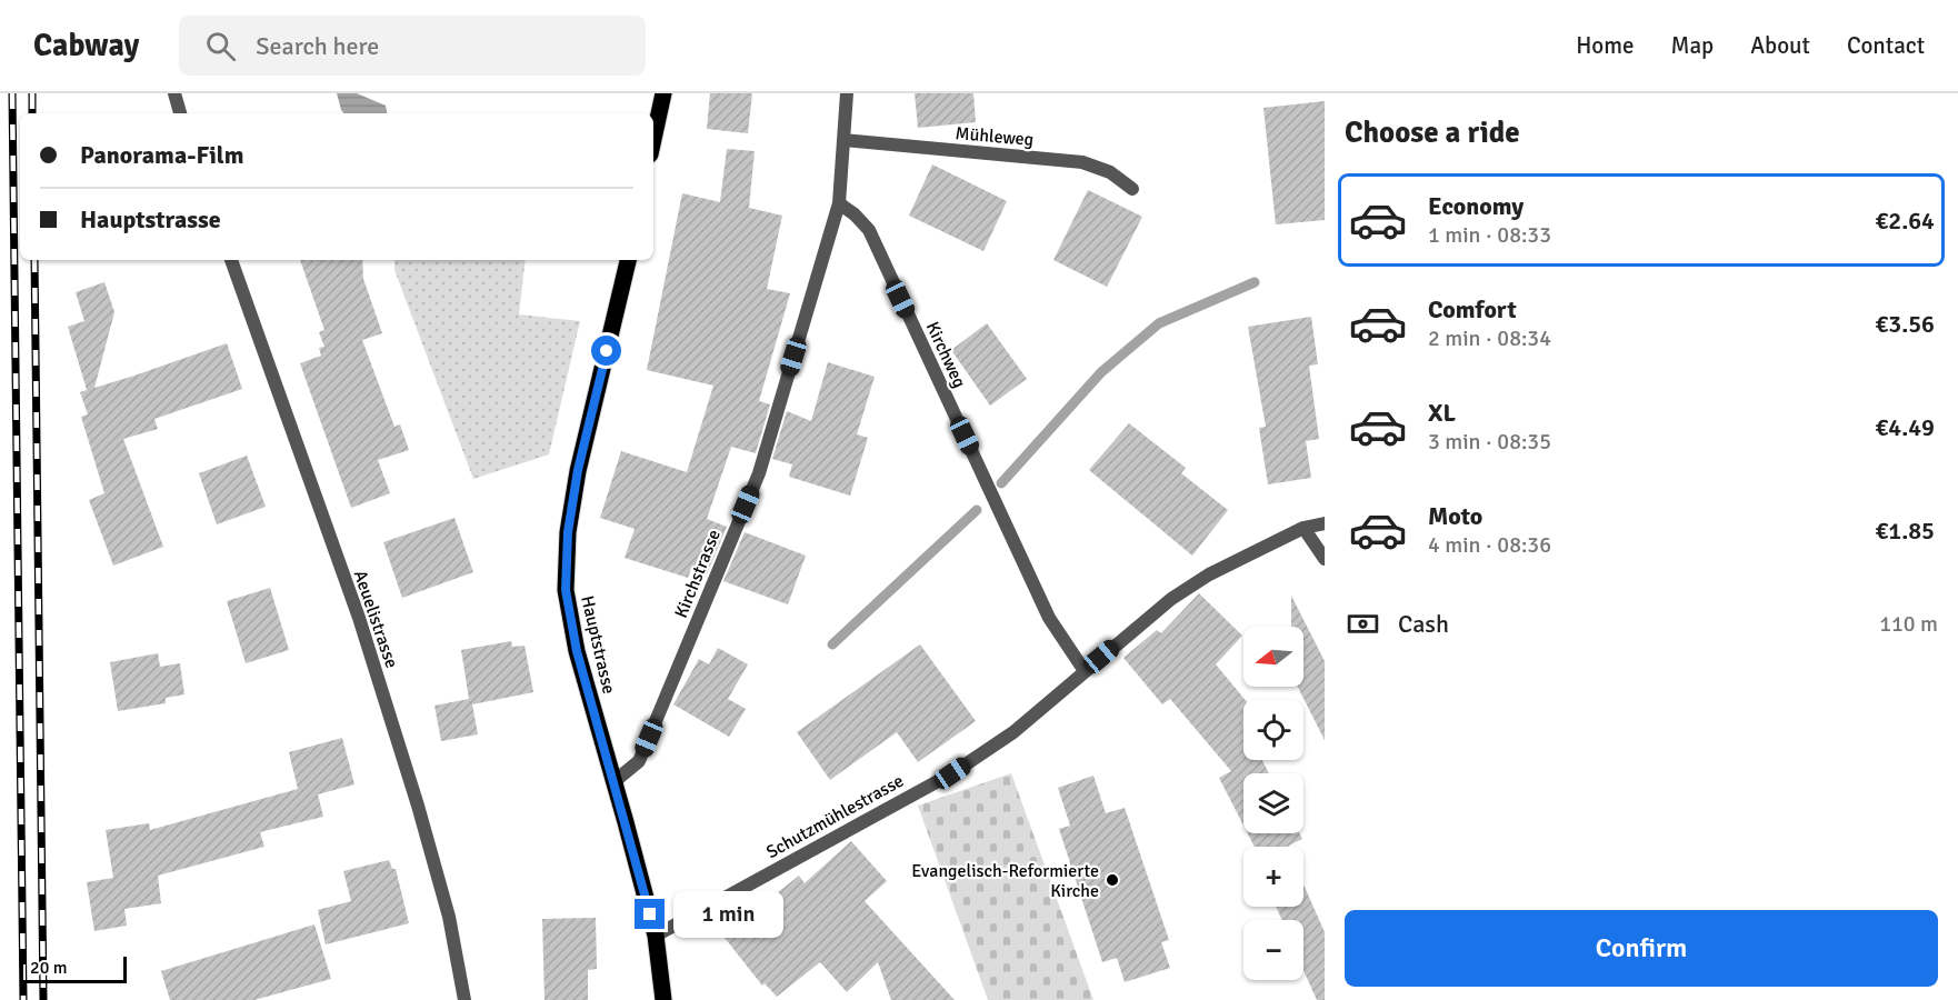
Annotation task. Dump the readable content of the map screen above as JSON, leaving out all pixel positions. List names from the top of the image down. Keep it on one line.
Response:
{"streets":{"main road":["Hauptstrasse"],"street":["Mühleweg","Kirchweg","Kirchstrasse","Aeuelistrasse","Schutzmühlestrasse"]},"crossings":[["Mühleweg","Kirchstrasse"],["Kirchweg","Kirchstrasse"],["Kirchweg","Schutzmühlestrasse"],["Kirchstrasse","Hauptstrasse"],["Hauptstrasse","Schutzmühlestrasse"]],"places":["Evangelisch-Reformierte Kirche"],"scale_bar":"20 m","north":"left","page":{"header":"Cabway","search":"Search here","nav":["Home","Map","About","Contact"],"heading":"Choose a ride","banner":["Panorama-Film","Hauptstrasse"],"list":[{"name":"Economy","note":"1 min · 08:33","value":"€2.64"},{"name":"Comfort","note":"2 min · 08:34","value":"€3.56"},{"name":"XL","note":"3 min · 08:35","value":"€4.49"},{"name":"Moto","note":"4 min · 08:36","value":"€1.85"}],"pay":["Cash","110 m"],"map_buttons":["+","−"],"bubble":"1 min","buttons":"Confirm","scale":"20 m"}}
